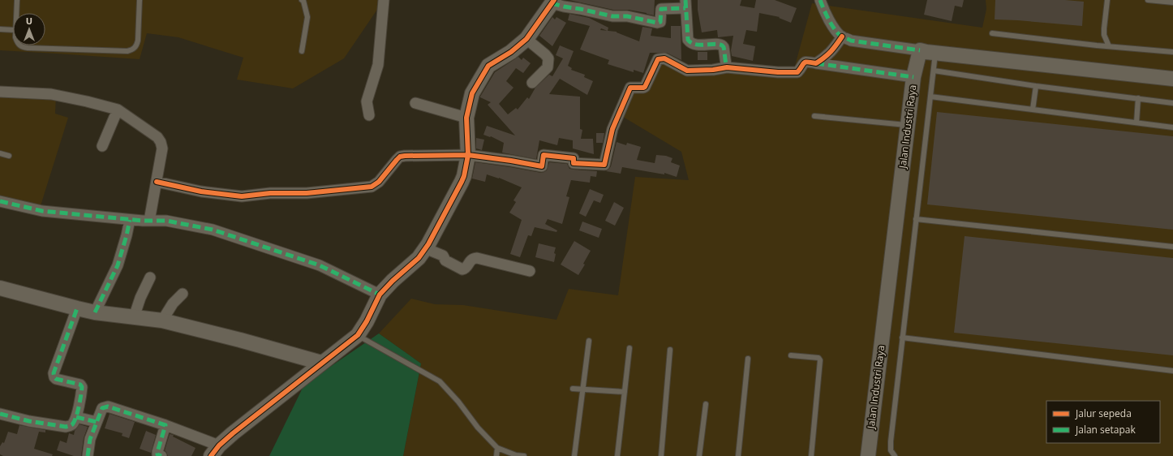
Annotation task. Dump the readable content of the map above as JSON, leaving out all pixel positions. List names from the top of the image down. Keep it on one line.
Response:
{"streets":{"street":["Jalan Industri Raya"]},"legend":["Jalur sepeda","Jalan setapak"],"north":"top"}
